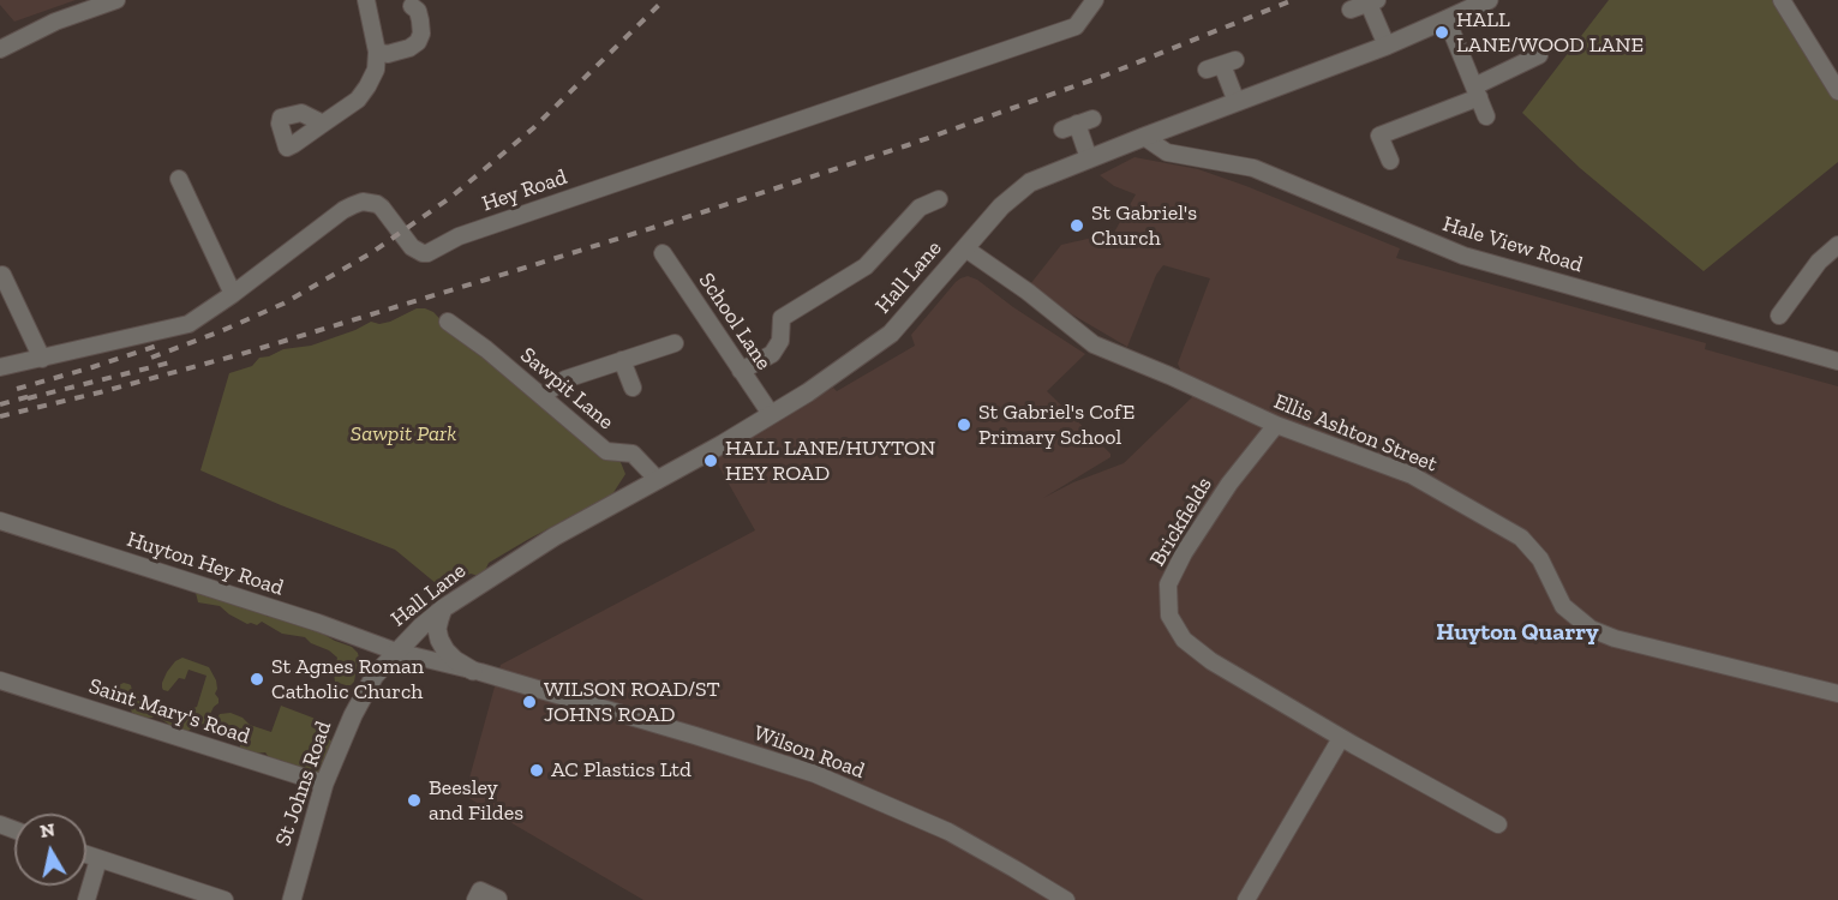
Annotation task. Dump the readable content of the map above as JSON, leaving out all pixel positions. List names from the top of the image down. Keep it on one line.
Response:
{"streets":{"street":["Hey Road","Hale View Road","Hall Lane","School Lane","Sawpit Lane","Ellis Ashton Street","Brickfields","Huyton Hey Road","Saint Mary's Road","Wilson Road","St Johns Road"]},"crossings":[["Hale View Road","Hall Lane"],["Hall Lane","School Lane"],["Hall Lane","Sawpit Lane"],["Hall Lane","Ellis Ashton Street"],["Hall Lane","Huyton Hey Road"],["Hall Lane","Wilson Road"],["Hall Lane","St Johns Road"],["Ellis Ashton Street","Brickfields"],["Huyton Hey Road","Wilson Road"],["Huyton Hey Road","St Johns Road"],["Saint Mary's Road","St Johns Road"],["Wilson Road","St Johns Road"]],"districts":["Huyton Quarry"],"parks":["Sawpit Park"],"places":["HALL LANE/WOOD LANE","St Gabriel's Church","St Gabriel's CofE Primary School","HALL LANE/HUYTON HEY ROAD","St Agnes Roman Catholic Church","WILSON ROAD/ST JOHNS ROAD","AC Plastics Ltd","Beesley and Fildes"],"north":"top"}
